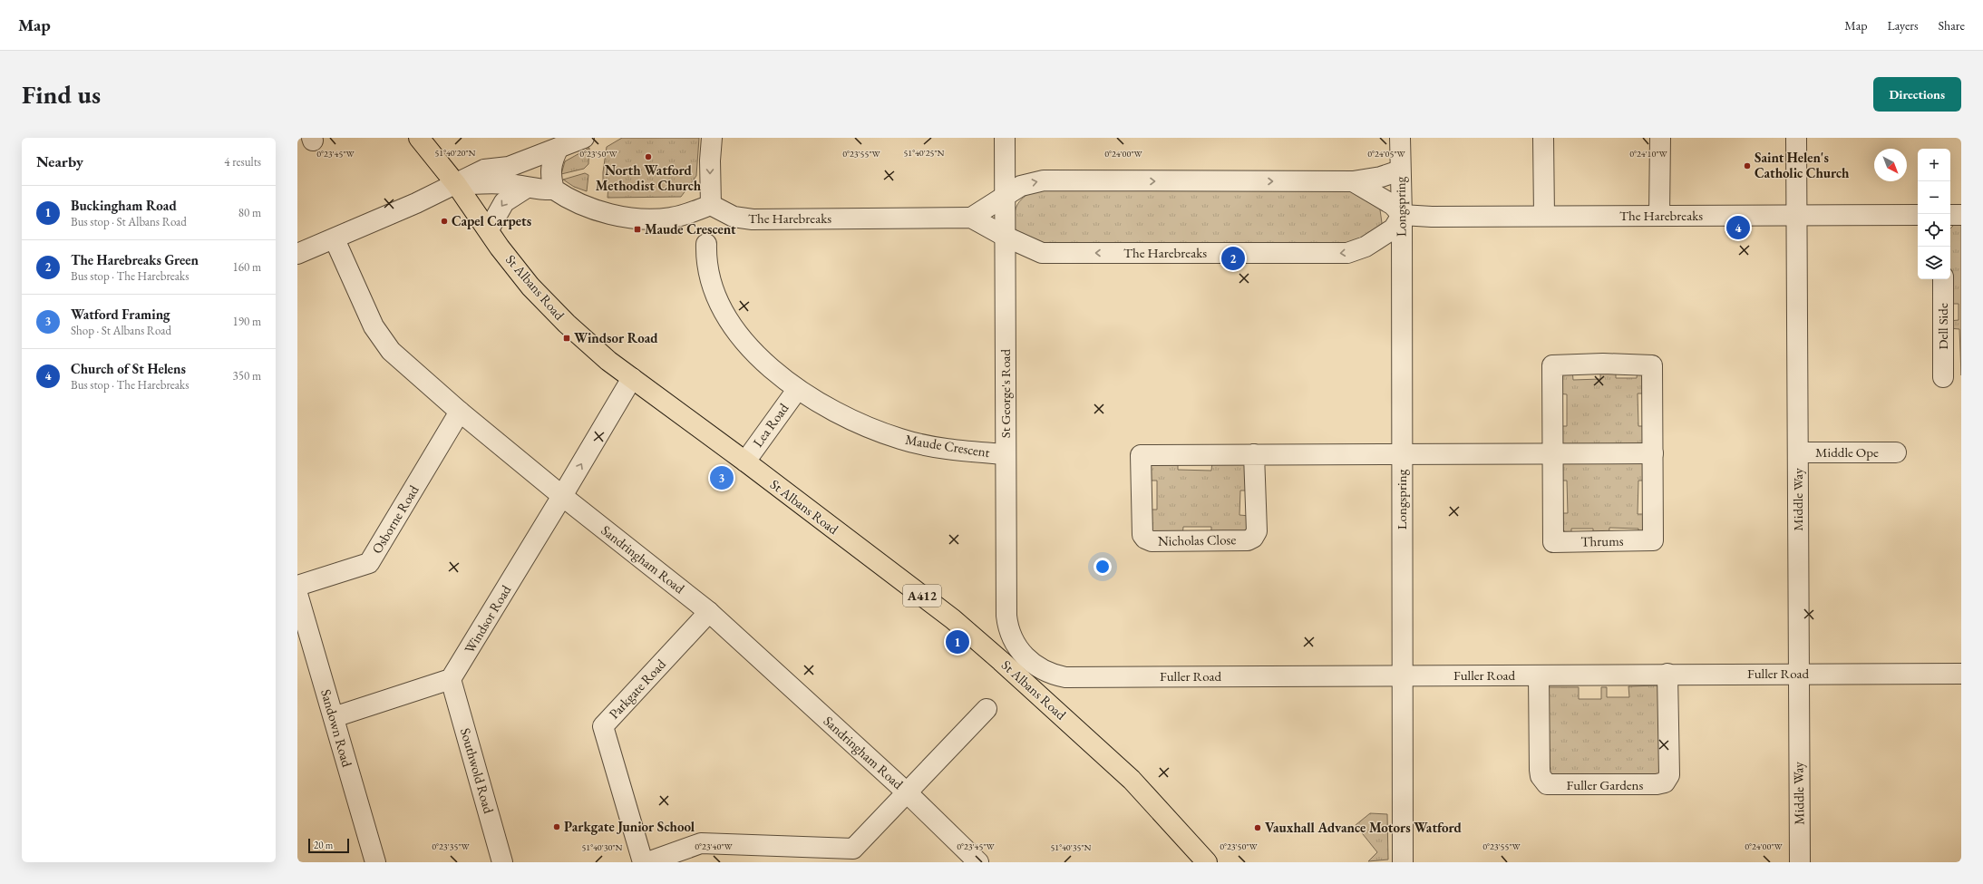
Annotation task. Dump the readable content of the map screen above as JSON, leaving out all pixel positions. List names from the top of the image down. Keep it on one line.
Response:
{"streets":{"main road":["St Albans Road","A412"],"street":["Longspring","The Harebreaks","Dell Side","St George's Road","Lea Road","Maude Crescent","Middle Ope","Middle Way","Osborne Road","Nicholas Close","Thrums","Sandringham Road","Windsor Road","Fuller Road","Parkgate Road","Sandown Road","Southwold Road","Fuller Gardens"]},"crossings":[["Longspring","The Harebreaks"],["Longspring","Nicholas Close"],["Longspring","Fuller Road"],["The Harebreaks","St George's Road"],["The Harebreaks","Middle Way"],["St Albans Road","Lea Road"],["St Albans Road","Windsor Road"],["St George's Road","Maude Crescent"],["St George's Road","Fuller Road"],["Lea Road","Maude Crescent"],["Middle Ope","Middle Way"],["Middle Way","Fuller Road"],["Osborne Road","Sandringham Road"],["Sandringham Road","Windsor Road"],["Sandringham Road","Parkgate Road"],["Windsor Road","Southwold Road"],["Fuller Road","Fuller Gardens"]],"one_way":["Windsor Road"],"places":{"other":["North Watford Methodist Church","Saint Helen's Catholic Church","Capel Carpets","Parkgate Junior School","Vauxhall Advance Motors Watford"],"transit":["Maude Crescent","Windsor Road"]},"scale_bar":"20 m","north":"bottom right","page":{"header":"Map","nav":["Map","Layers","Share"],"buttons":"Directions","title":"Find us","heading":["Nearby","4 results"],"map_buttons":["+","−"],"list":[{"mark":"1","name":"Buckingham Road","note":"Bus stop · St Albans Road","value":"80 m"},{"mark":"2","name":"The Harebreaks Green","note":"Bus stop · The Harebreaks","value":"160 m"},{"mark":"3","name":"Watford Framing","note":"Shop · St Albans Road","value":"190 m"},{"mark":"4","name":"Church of St Helens","note":"Bus stop · The Harebreaks","value":"350 m"}],"pins":["4","2","3","1"],"scale":"20 m"},"coordinates":["51°40'20\"N","51°40'25\"N","0°23'45\"W","0°23'50\"W","0°23'55\"W","0°24'00\"W","0°24'05\"W","0°24'10\"W","0°23'35\"W","0°23'40\"W","51°40'30\"N","51°40'35\"N"]}
